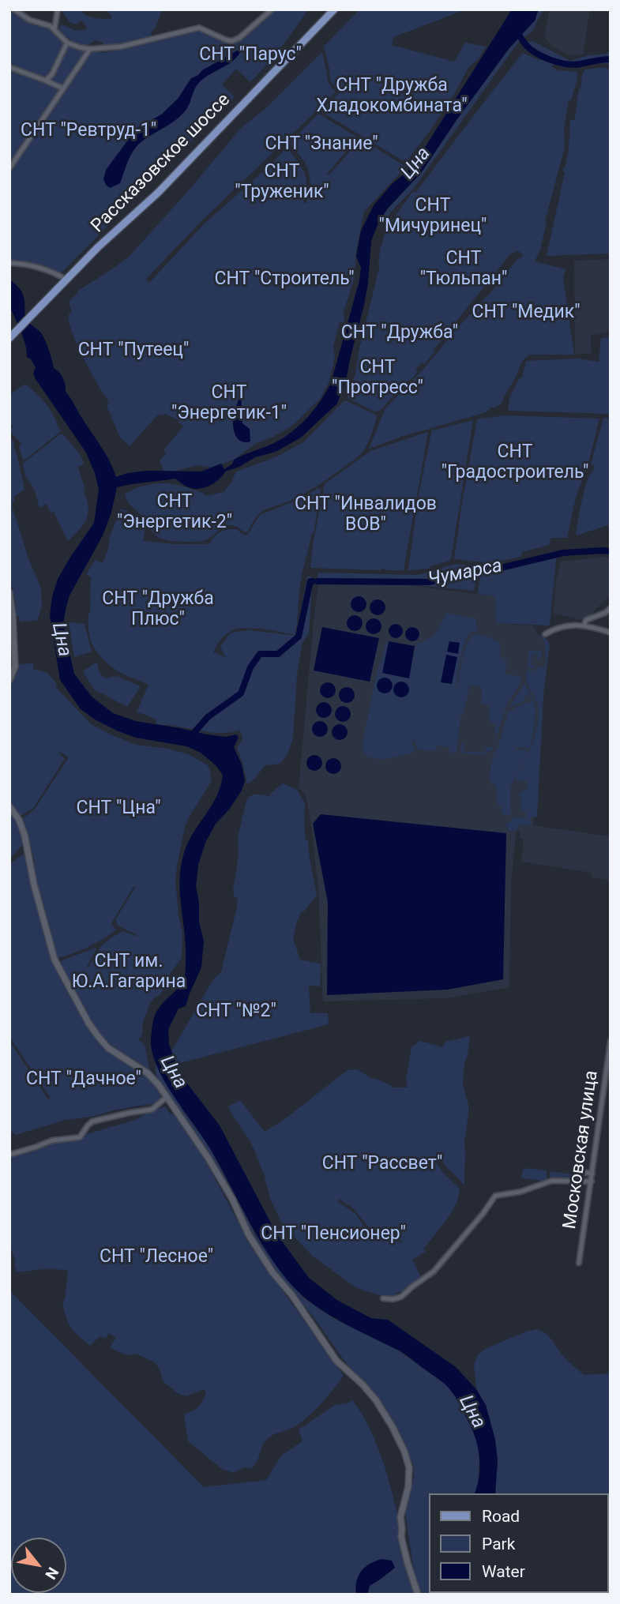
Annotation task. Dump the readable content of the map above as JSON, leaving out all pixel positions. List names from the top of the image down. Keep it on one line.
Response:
{"streets":{"main road":["Рассказовское шоссе"],"street":["Московская улица"]},"water":["Цна","Чумарса"],"parks":["СНТ \"Парус\"","СНТ \"Дружба Хладокомбината\"","СНТ \"Ревтруд-1\"","СНТ \"Знание\"","СНТ \"Труженик\"","СНТ \"Мичуринец\"","СНТ \"Тюльпан\"","СНТ \"Строитель\"","СНТ \"Медик\"","СНТ \"Дружба\"","СНТ \"Путеец\"","СНТ \"Прогресс\"","СНТ \"Энергетик-1\"","СНТ \"Градостроитель\"","СНТ \"Энергетик-2\"","СНТ \"Инвалидов ВОВ\"","СНТ \"Дружба Плюс\"","СНТ \"Цна\"","СНТ им. Ю.А.Гагарина","СНТ \"№2\"","СНТ \"Дачное\"","СНТ \"Рассвет\"","СНТ \"Пенсионер\"","СНТ \"Лесное\""],"legend":["Road","Park","Water"],"north":"bottom right"}
